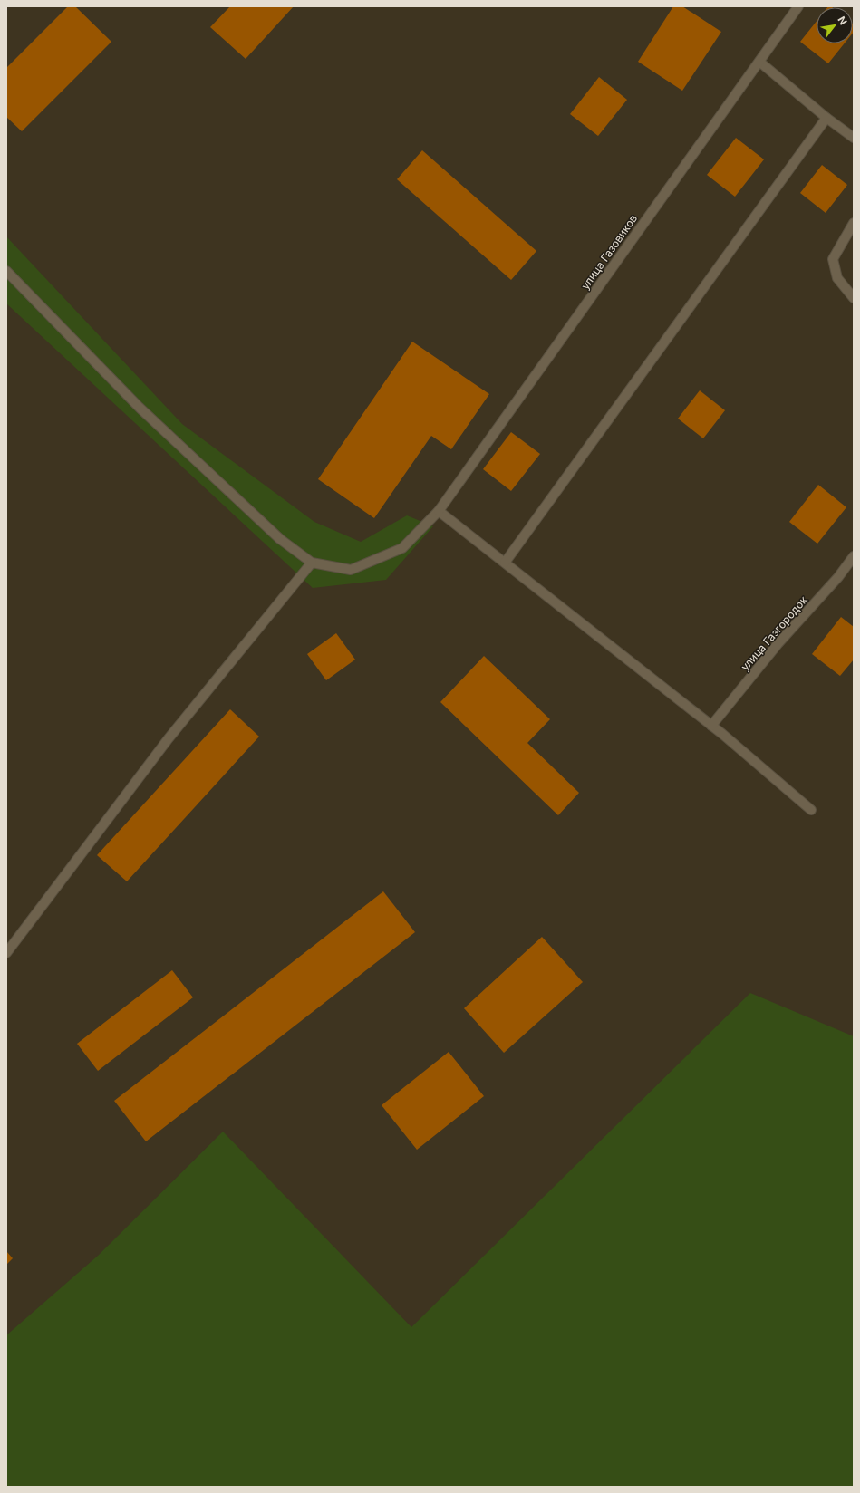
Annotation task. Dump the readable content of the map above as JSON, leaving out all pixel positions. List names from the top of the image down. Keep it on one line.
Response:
{"streets":{"street":["улица Газовиков","улица Газгородок"]},"north":"top right"}
